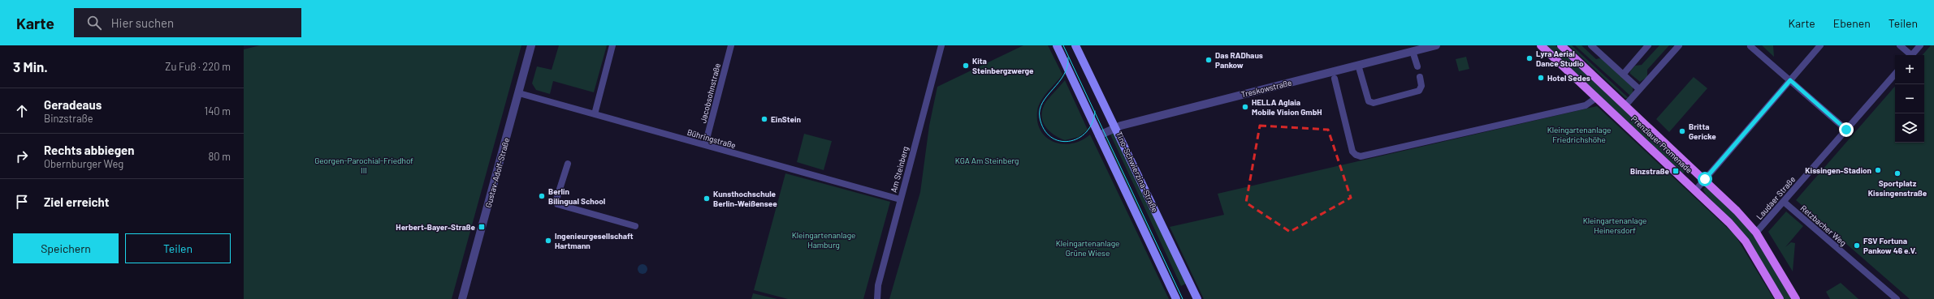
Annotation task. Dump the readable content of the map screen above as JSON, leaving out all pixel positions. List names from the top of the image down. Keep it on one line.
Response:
{"streets":{"main road":["Prenzlauer Promenade","Tino-Schwierzina-Straße"],"street":["Treskowstraße","Jacobsohnstraße","Bühringstraße","Am Steinberg","Gustav-Adolf-Straße","Laudaer Straße","Retzbacher Weg"]},"crossings":[["Treskowstraße","Tino-Schwierzina-Straße"],["Jacobsohnstraße","Bühringstraße"],["Bühringstraße","Am Steinberg"],["Bühringstraße","Gustav-Adolf-Straße"],["Prenzlauer Promenade","Laudaer Straße"],["Laudaer Straße","Retzbacher Weg"]],"parks":["Kleingartenanlage Friedrichshöhe","Georgen-Parochial-Friedhof III","KGA Am Steinberg","Kleingartenanlage Heinersdorf","Kleingartenanlage Hamburg","Kleingartenanlage Grüne Wiese"],"places":{"other":["Lyra Aerial Dance Studio","Das RADhaus Pankow","Kita Steinbergzwerge","Hotel Sedes","HELLA Aglaia Mobile Vision GmbH","EinStein","Britta Gericke","Kissingen-Stadion","Sportplatz Kissingenstraße","Berlin Bilingual School","Kunsthochschule Berlin-Weißensee","Ingenieurgesellschaft Hartmann","FSV Fortuna Pankow 46 e.V."],"transit":["Binzstraße","Herbert-Bayer-Straße"]},"page":{"header":"Karte","search":"Hier suchen","nav":["Karte","Ebenen","Teilen"],"heading":["3 Min.","Zu Fuß · 220 m"],"map_buttons":["+","−"],"list":[["Geradeaus","Binzstraße","140 m"],["Rechts abbiegen","Obernburger Weg","80 m"],"Ziel erreicht"],"buttons":["Speichern","Teilen"]}}
